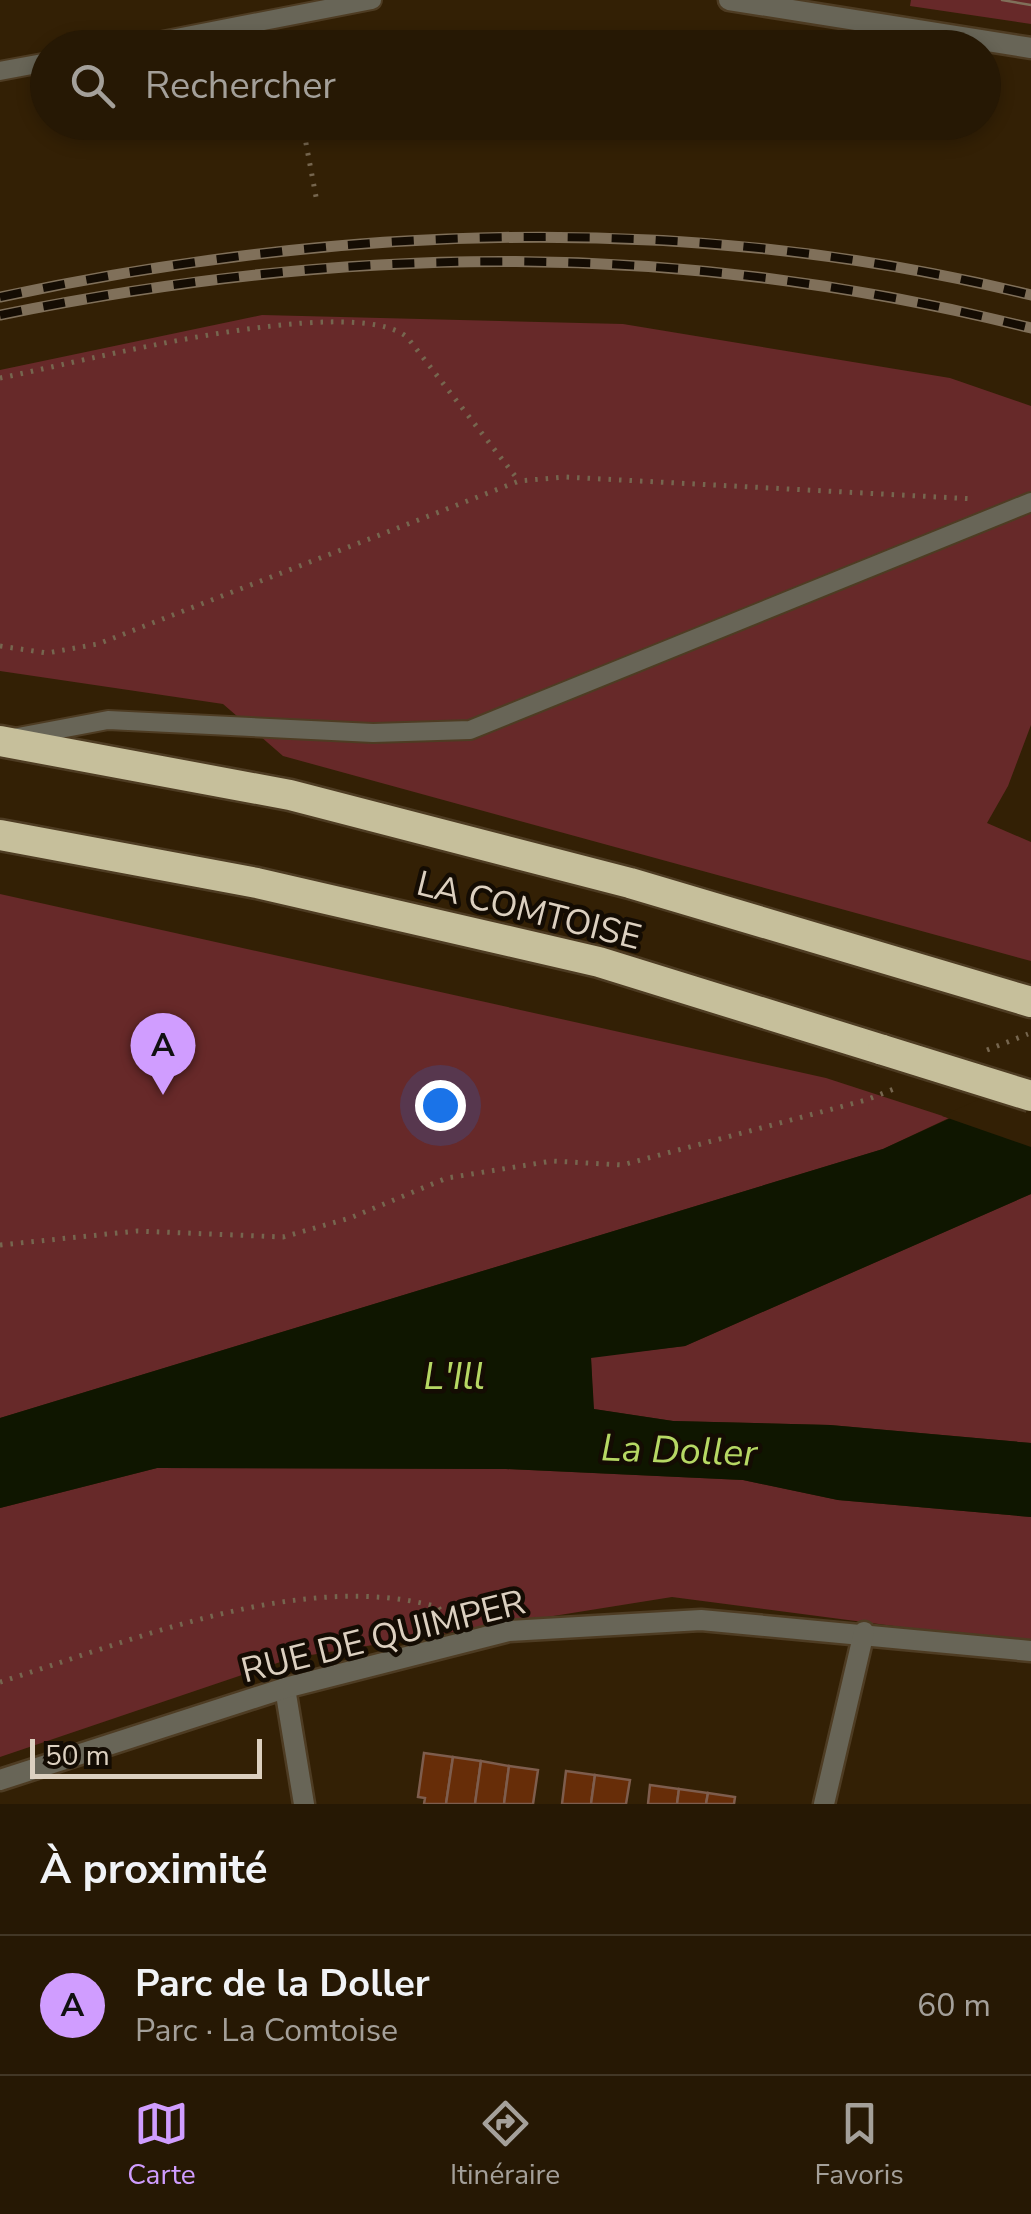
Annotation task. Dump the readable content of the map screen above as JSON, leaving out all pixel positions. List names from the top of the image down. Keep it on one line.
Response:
{"streets":{"highway":["LA COMTOISE"],"street":["RUE DE QUIMPER"]},"water":["L'Ill","La Doller"],"scale_bar":"50 m","page":{"search":"Rechercher","pins":"A","scale":"50 m","heading":"À proximité","list":[{"mark":"A","name":"Parc de la Doller","note":"Parc · La Comtoise","value":"60 m"}],"nav":["Carte","Itinéraire","Favoris"]}}
